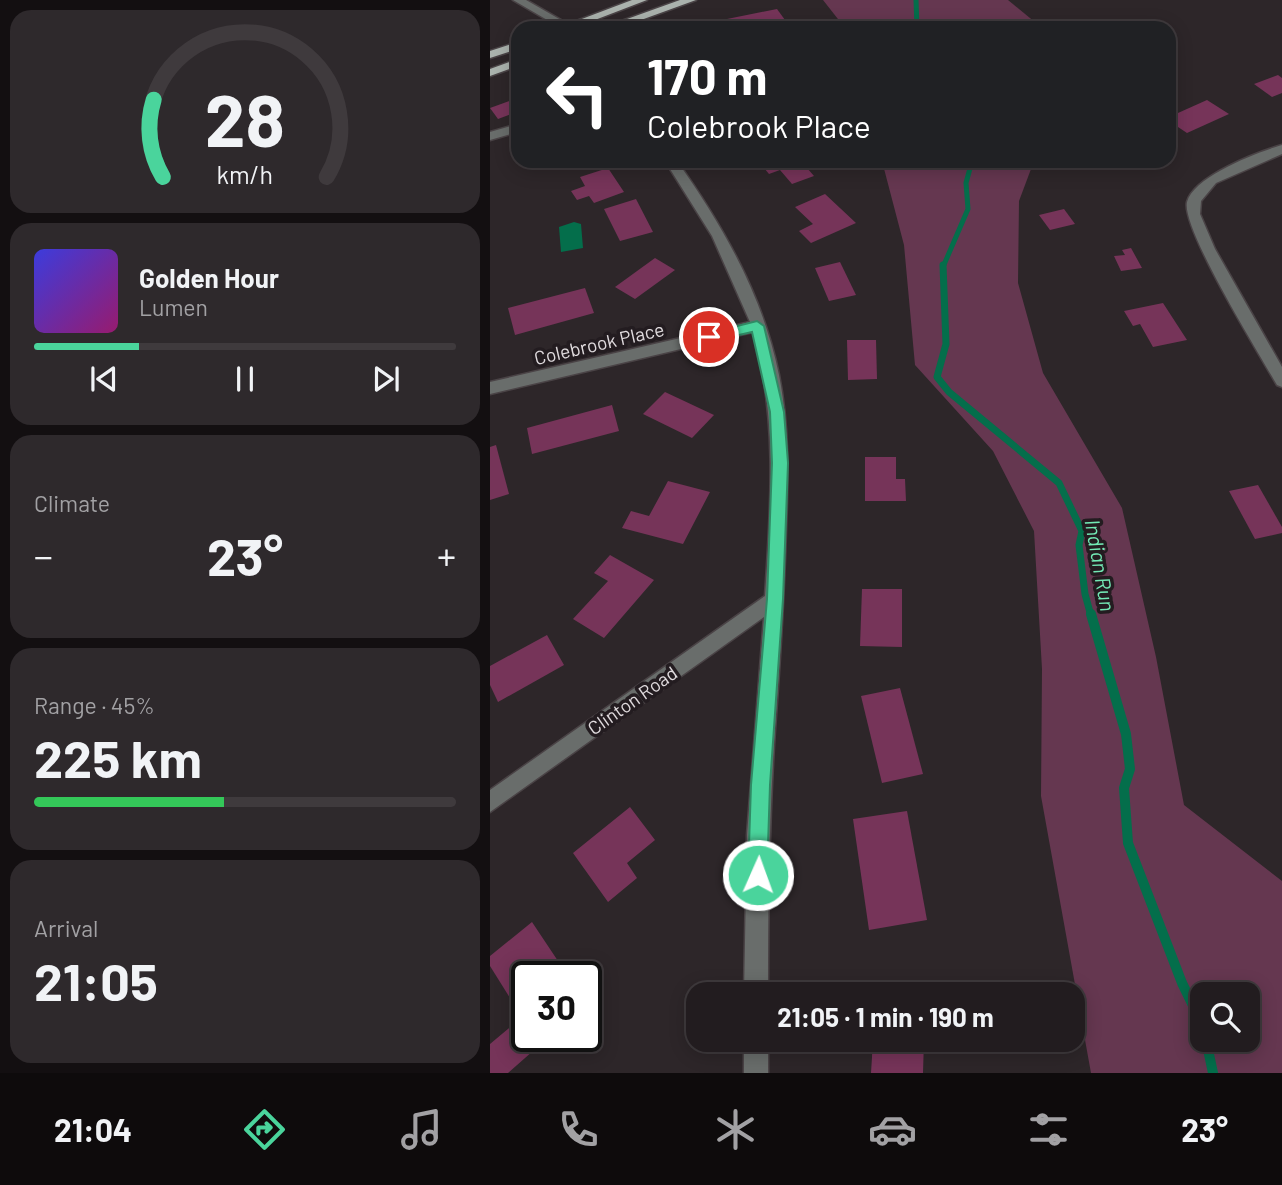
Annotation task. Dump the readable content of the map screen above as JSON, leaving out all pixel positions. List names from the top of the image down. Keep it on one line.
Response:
{"streets":{"street":["Colebrook Place","Clinton Road"]},"water":["Indian Run"],"page":{"turn":["170 m","Colebrook Place"],"song":["Golden Hour","Lumen"],"tile":["Climate",["Range · 45%","225 km"],["Arrival","21:05"]],"heat":["−","23°","+"],"limit":"30","trip":"21:05 · 1 min · 190 m","tabs":["21:04","23°"],"gauge":["28","km/h"]}}
